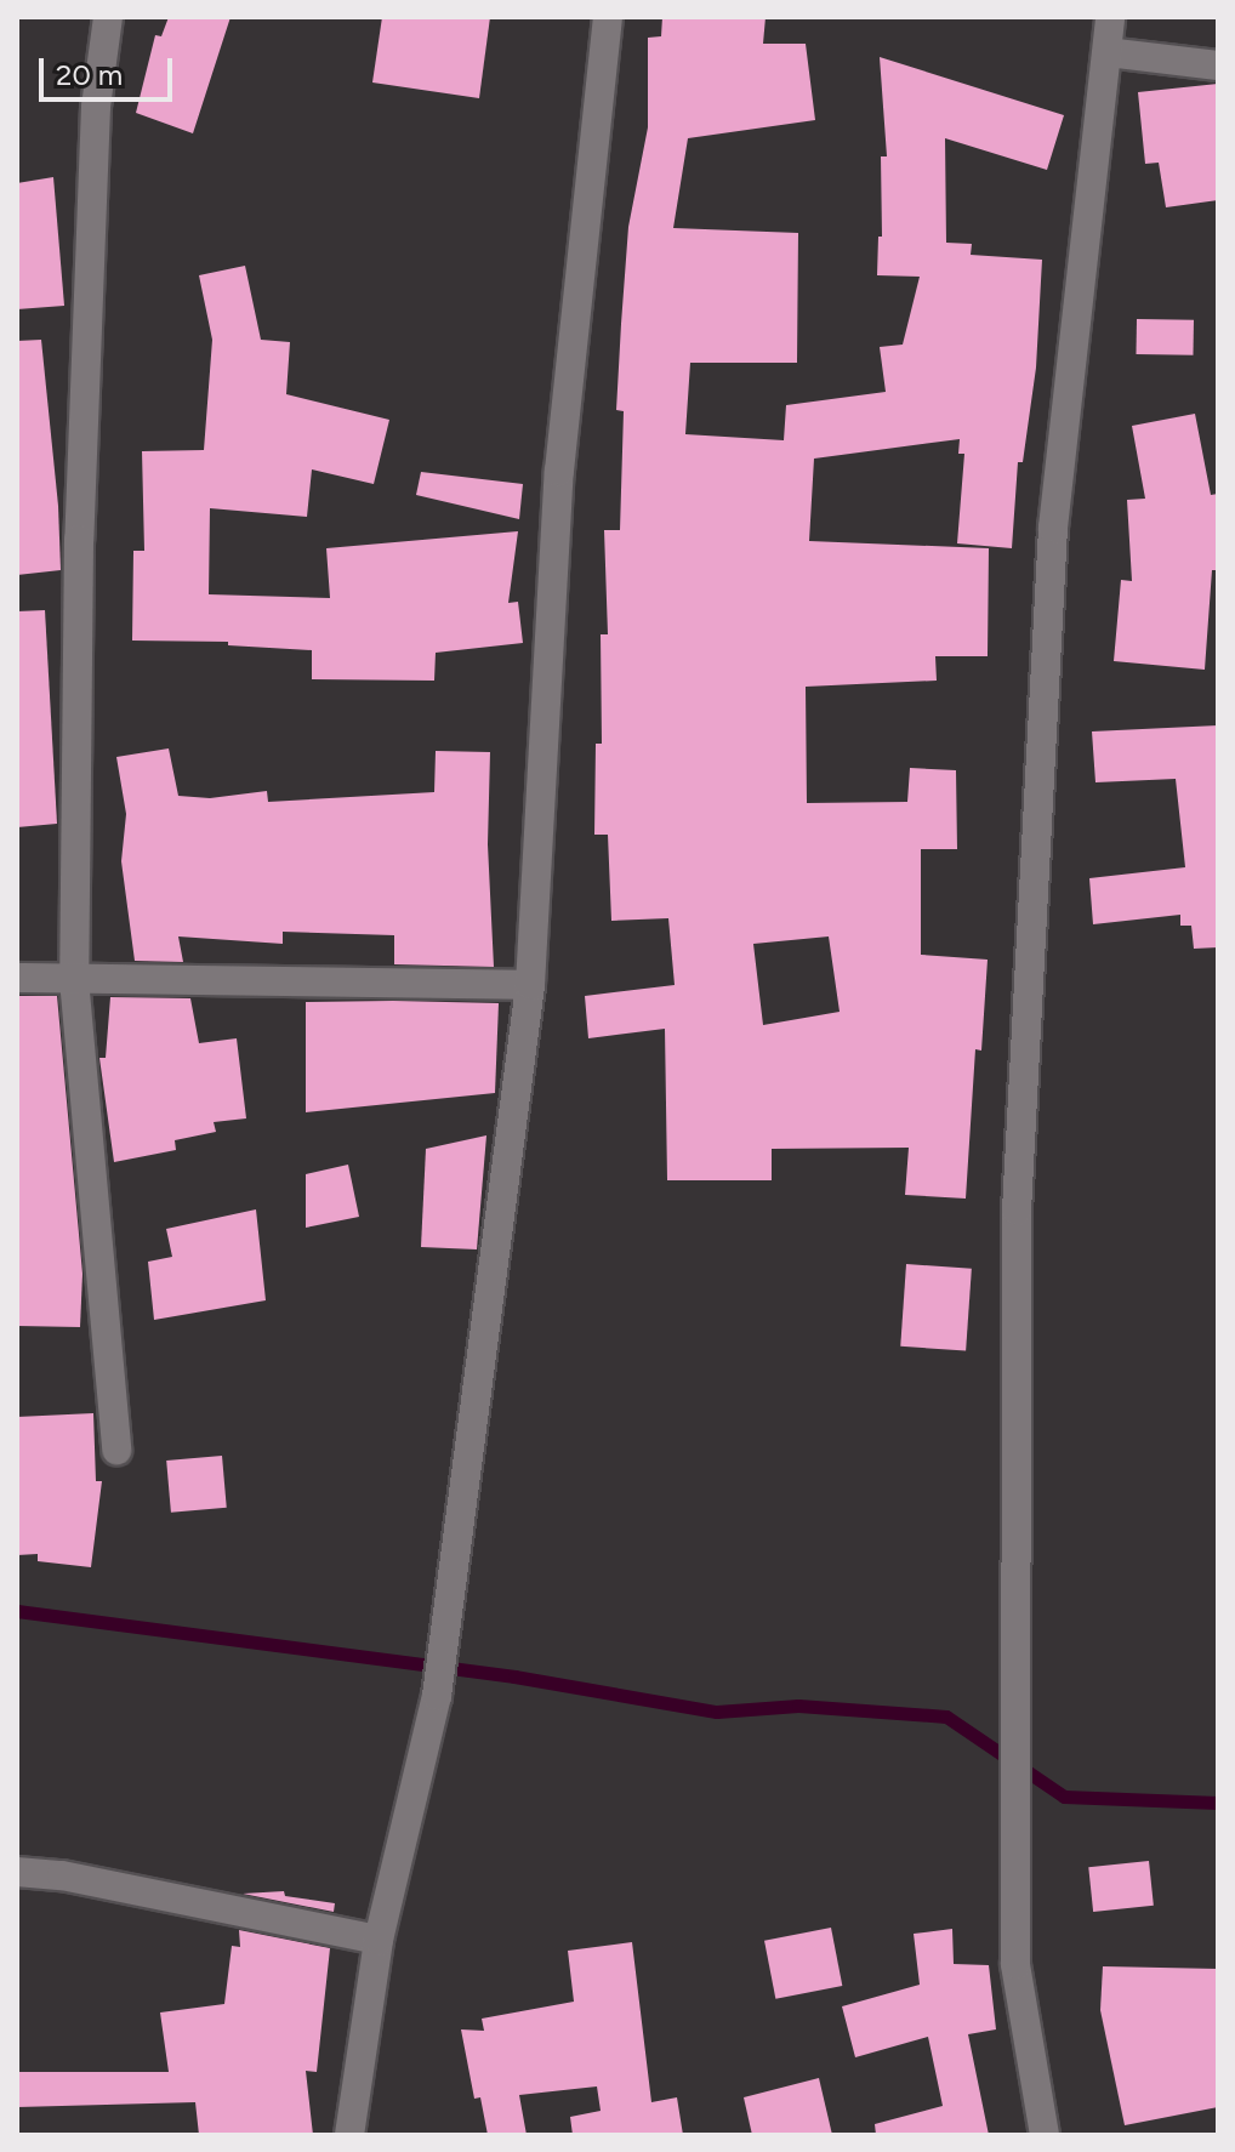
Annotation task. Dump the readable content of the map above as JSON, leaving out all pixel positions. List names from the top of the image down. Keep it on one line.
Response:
{"scale_bar":"20 m"}
